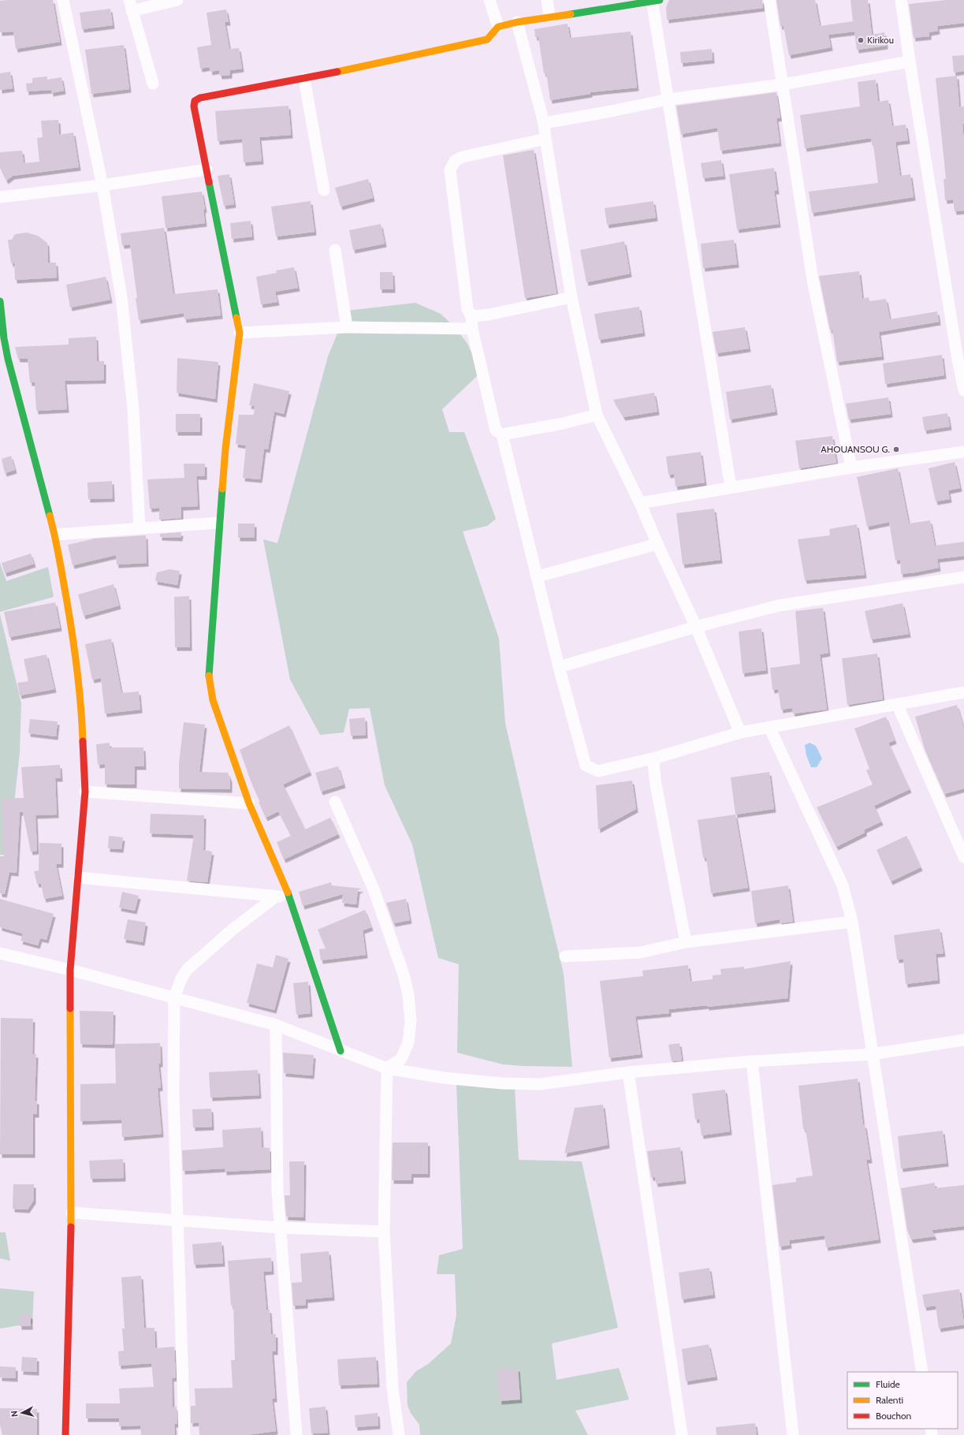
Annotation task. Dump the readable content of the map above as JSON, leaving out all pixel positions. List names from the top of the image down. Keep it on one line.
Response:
{"places":["Kirikou","AHOUANSOU G."],"legend":["Fluide","Ralenti","Bouchon"],"north":"left"}
